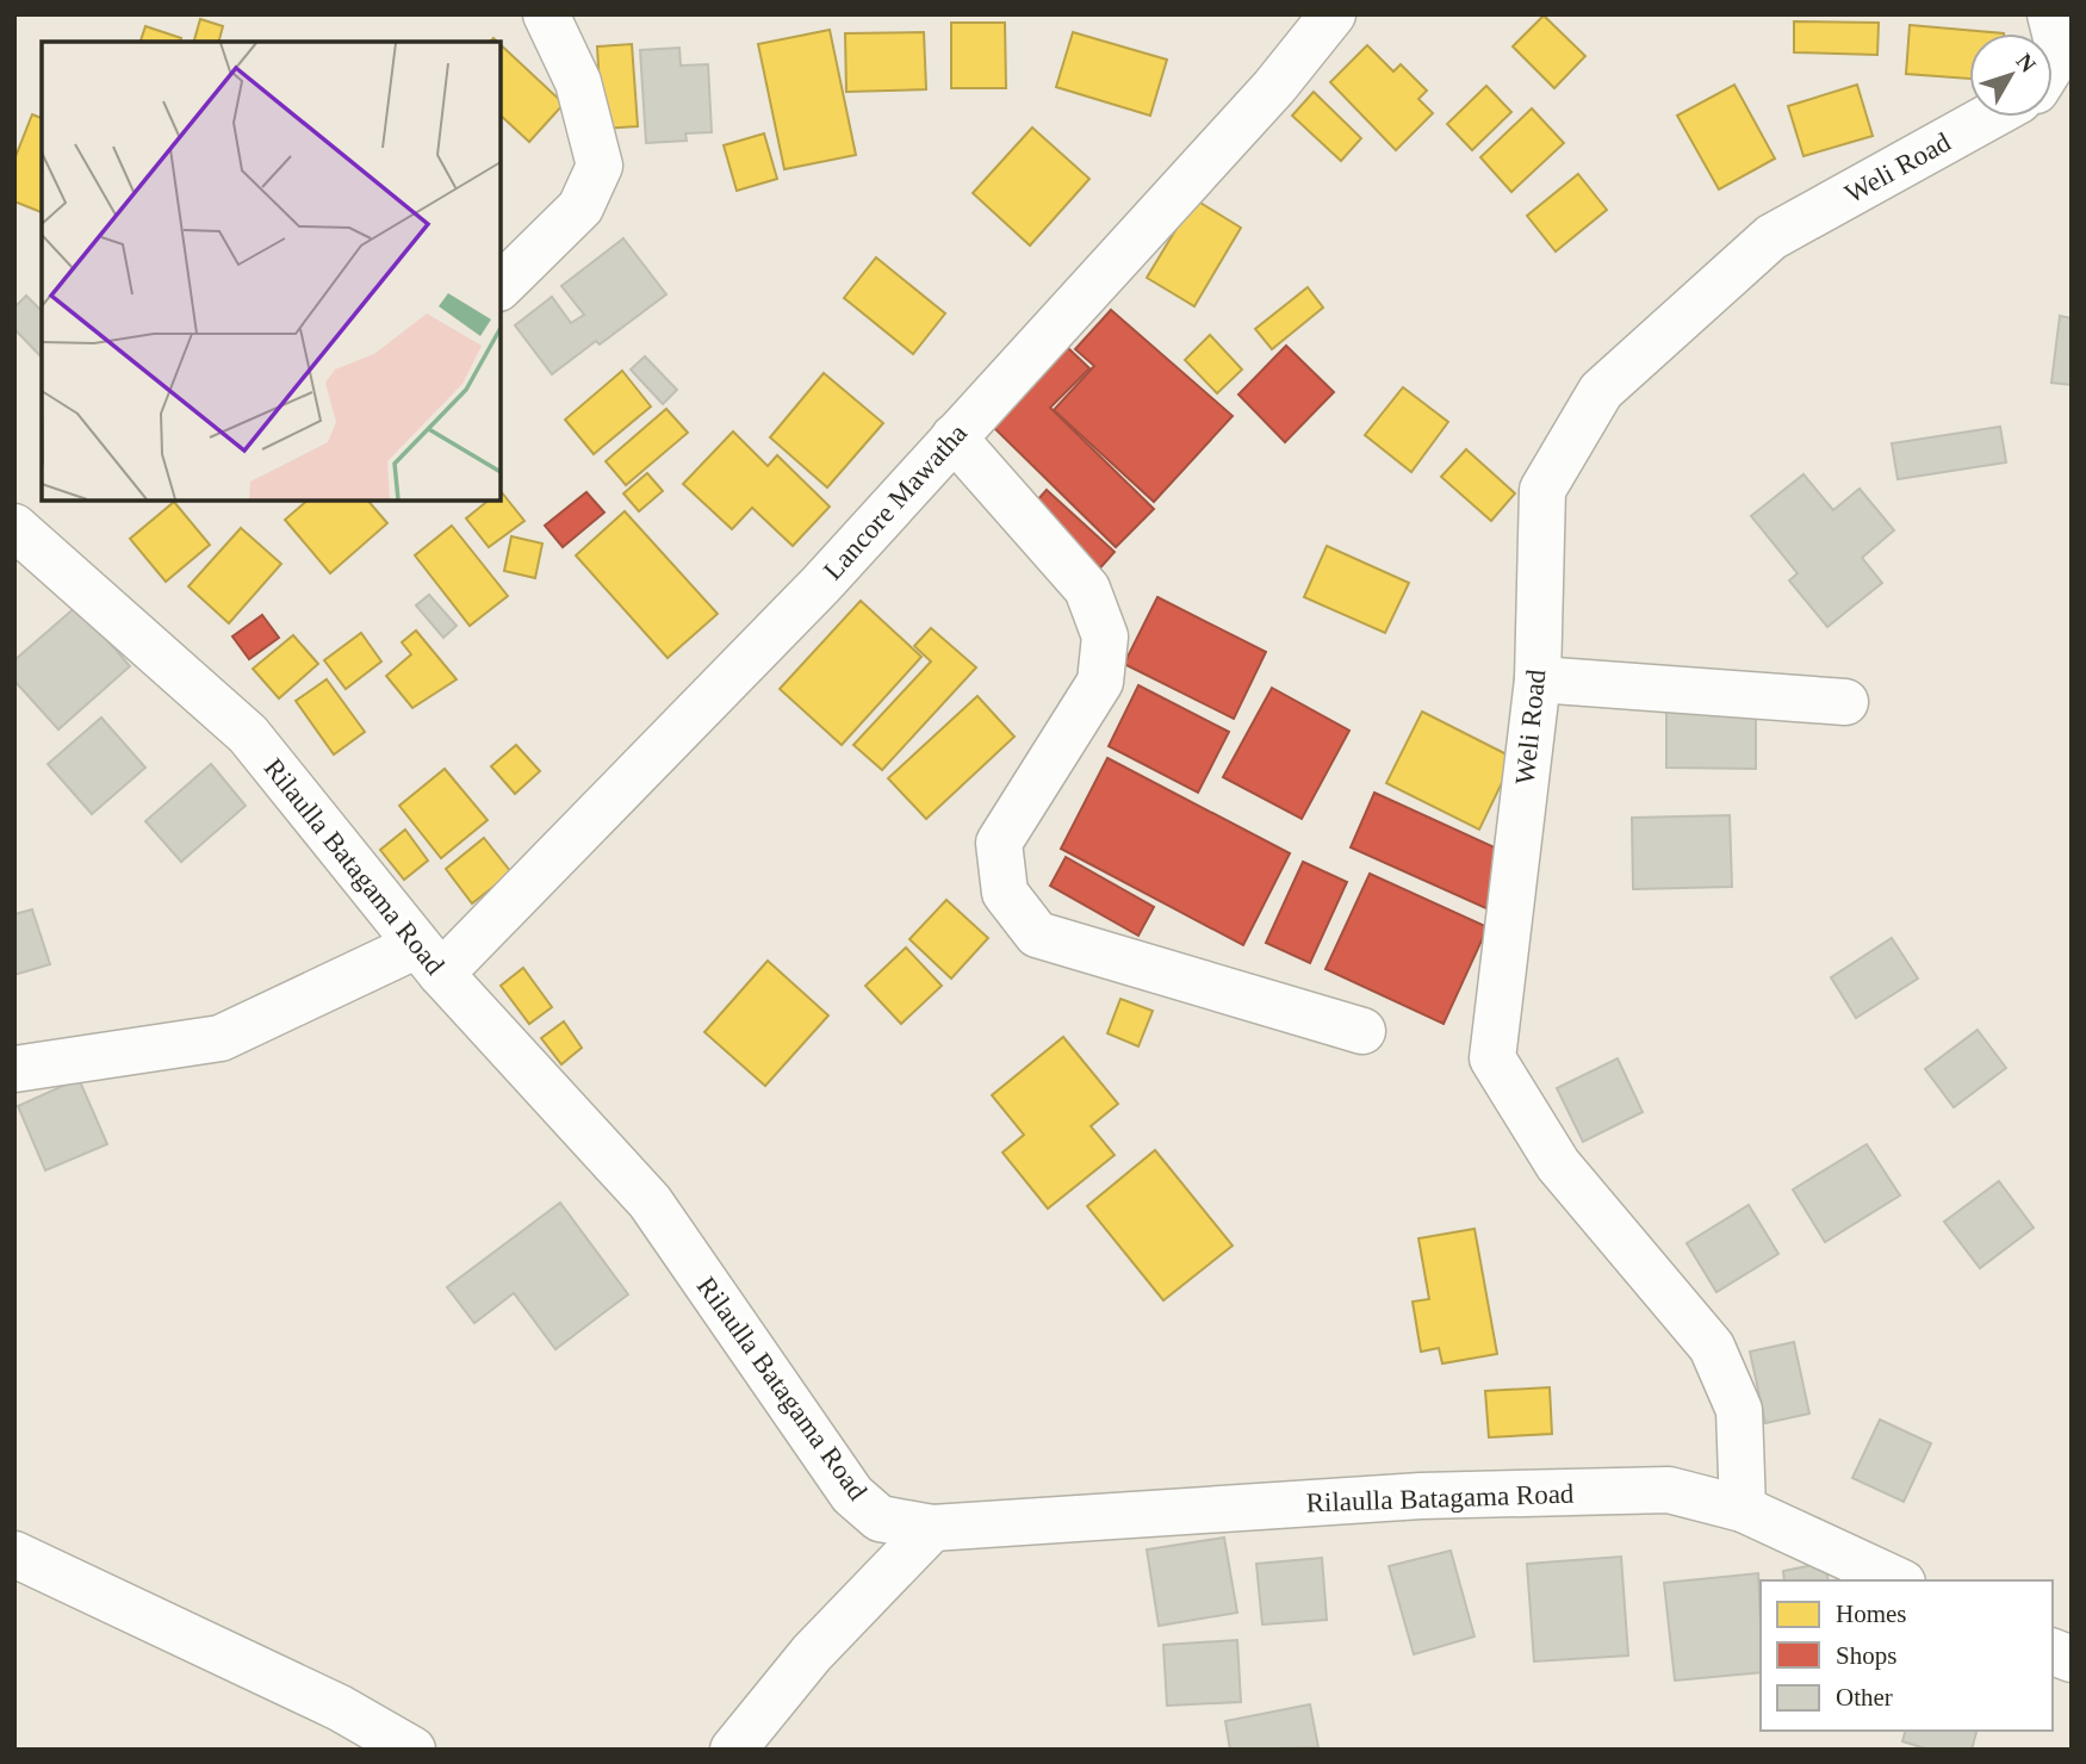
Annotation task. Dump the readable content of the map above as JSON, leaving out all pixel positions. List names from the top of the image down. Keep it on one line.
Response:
{"streets":{"street":["Weli Road","Lancore Mawatha","Rilaulla Batagama Road"]},"crossings":[["Weli Road","Rilaulla Batagama Road"],["Lancore Mawatha","Rilaulla Batagama Road"]],"legend":["Homes","Shops","Other"],"north":"top right"}
